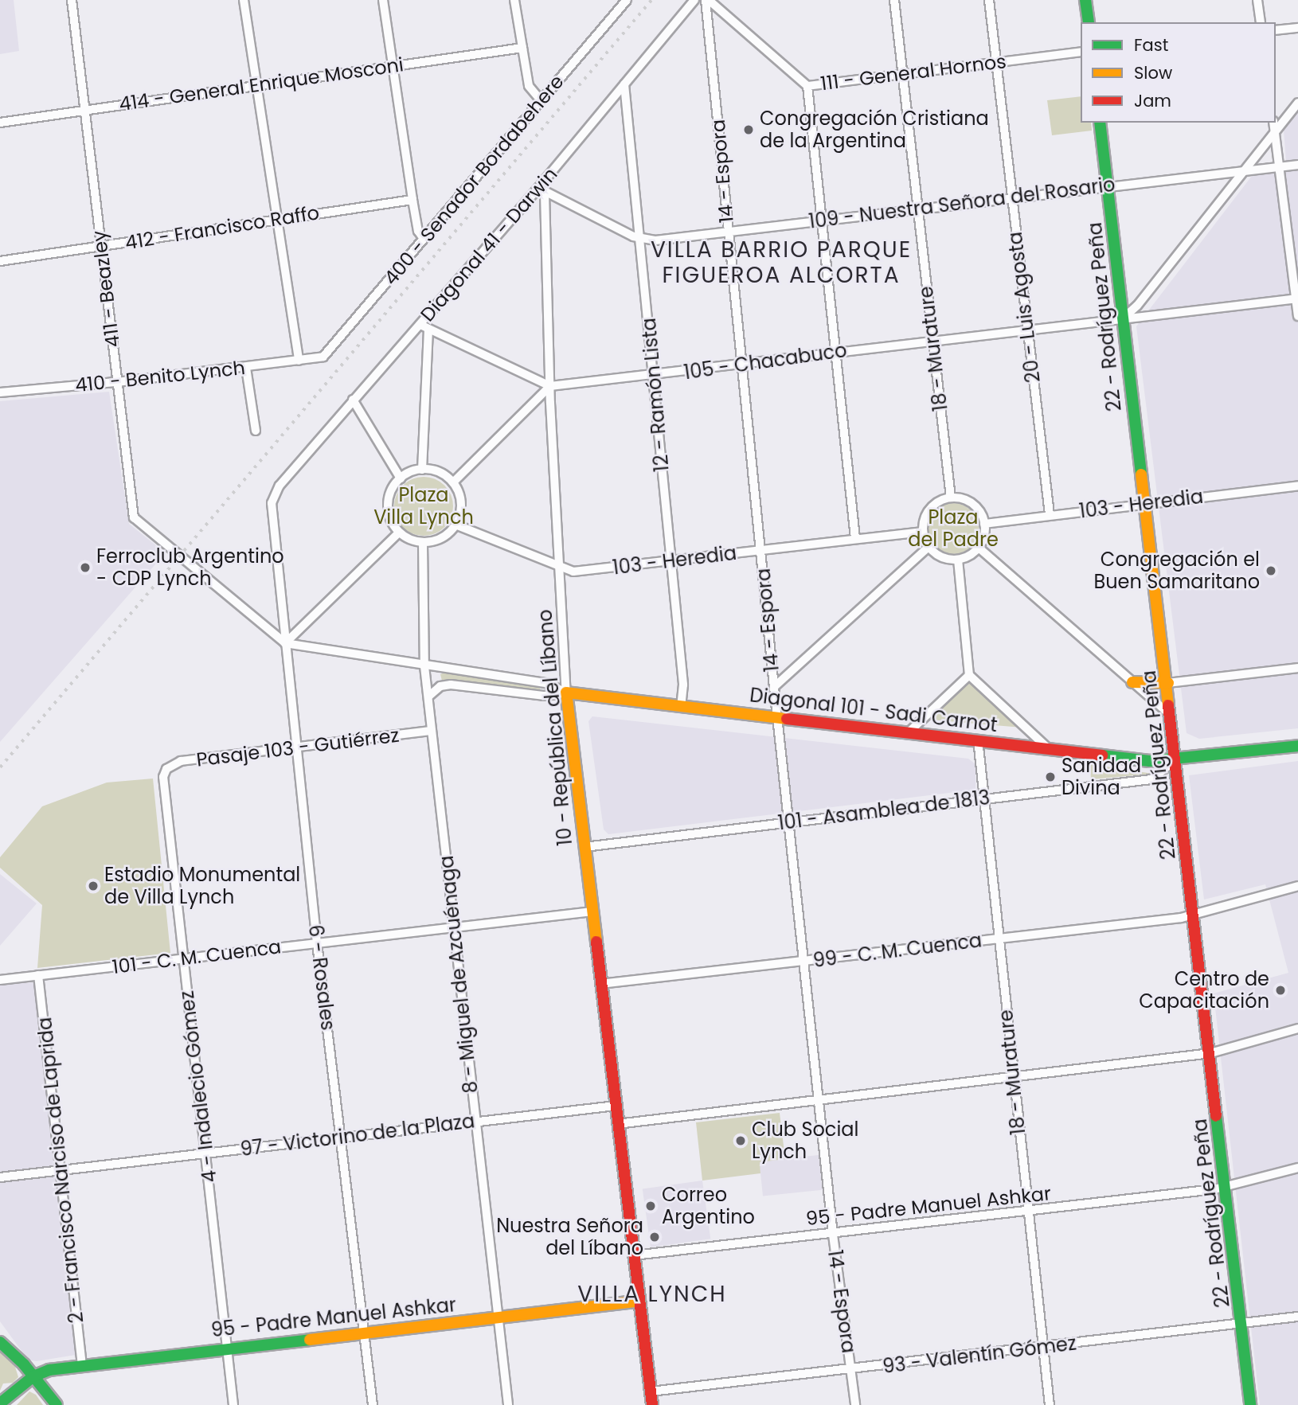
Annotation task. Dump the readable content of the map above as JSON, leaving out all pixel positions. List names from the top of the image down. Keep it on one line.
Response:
{"streets":{"street":["111 - General Hornos","414 - General Enrique Mosconi","14 - Espora","400 - Senador Bordabehere","109 - Nuestra Señora del Rosario","412 - Francisco Raffo","Diagonal 41 - Darwin","411 - Beazley","20 - Luis Agosta","22 - Rodríguez Peña","18 - Murature","105 - Chacabuco","410 - Benito Lynch","12 - Ramón Lista","103 - Heredia","Diagonal 101 - Sadi Carnot","10 - República del Líbano","Pasaje 103 - Gutiérrez","101 - Asamblea de 1813","99 - C. M. Cuenca","101 - C. M. Cuenca","8 - Miguel de Azcuénaga","6 - Rosales","4 - Indalecio Gómez","97 - Victorino de la Plaza","2 - Francisco Narciso de Laprida","95 - Padre Manuel Ashkar","93 - Valentín Gómez"]},"crossings":[["111 - General Hornos","14 - Espora"],["111 - General Hornos","20 - Luis Agosta"],["111 - General Hornos","18 - Murature"],["414 - General Enrique Mosconi","411 - Beazley"],["14 - Espora","109 - Nuestra Señora del Rosario"],["14 - Espora","105 - Chacabuco"],["14 - Espora","103 - Heredia"],["14 - Espora","Diagonal 101 - Sadi Carnot"],["14 - Espora","101 - Asamblea de 1813"],["14 - Espora","99 - C. M. Cuenca"],["14 - Espora","95 - Padre Manuel Ashkar"],["14 - Espora","93 - Valentín Gómez"],["400 - Senador Bordabehere","410 - Benito Lynch"],["109 - Nuestra Señora del Rosario","20 - Luis Agosta"],["109 - Nuestra Señora del Rosario","22 - Rodríguez Peña"],["109 - Nuestra Señora del Rosario","18 - Murature"],["109 - Nuestra Señora del Rosario","12 - Ramón Lista"],["412 - Francisco Raffo","411 - Beazley"],["Diagonal 41 - Darwin","12 - Ramón Lista"],["Diagonal 41 - Darwin","10 - República del Líbano"],["Diagonal 41 - Darwin","6 - Rosales"],["411 - Beazley","410 - Benito Lynch"],["411 - Beazley","Diagonal 101 - Sadi Carnot"],["411 - Beazley","6 - Rosales"],["20 - Luis Agosta","105 - Chacabuco"],["20 - Luis Agosta","103 - Heredia"],["22 - Rodríguez Peña","105 - Chacabuco"],["22 - Rodríguez Peña","103 - Heredia"],["22 - Rodríguez Peña","Diagonal 101 - Sadi Carnot"],["22 - Rodríguez Peña","101 - Asamblea de 1813"],["22 - Rodríguez Peña","99 - C. M. Cuenca"],["22 - Rodríguez Peña","95 - Padre Manuel Ashkar"],["22 - Rodríguez Peña","93 - Valentín Gómez"],["18 - Murature","105 - Chacabuco"],["18 - Murature","103 - Heredia"],["18 - Murature","Diagonal 101 - Sadi Carnot"],["18 - Murature","101 - Asamblea de 1813"],["18 - Murature","99 - C. M. Cuenca"],["18 - Murature","95 - Padre Manuel Ashkar"],["18 - Murature","93 - Valentín Gómez"],["105 - Chacabuco","12 - Ramón Lista"],["105 - Chacabuco","10 - República del Líbano"],["12 - Ramón Lista","103 - Heredia"],["12 - Ramón Lista","Diagonal 101 - Sadi Carnot"],["103 - Heredia","10 - República del Líbano"],["Diagonal 101 - Sadi Carnot","10 - República del Líbano"],["Diagonal 101 - Sadi Carnot","101 - Asamblea de 1813"],["Diagonal 101 - Sadi Carnot","8 - Miguel de Azcuénaga"],["Diagonal 101 - Sadi Carnot","6 - Rosales"],["10 - República del Líbano","101 - Asamblea de 1813"],["10 - República del Líbano","99 - C. M. Cuenca"],["10 - República del Líbano","101 - C. M. Cuenca"],["10 - República del Líbano","97 - Victorino de la Plaza"],["10 - República del Líbano","95 - Padre Manuel Ashkar"],["10 - República del Líbano","93 - Valentín Gómez"],["Pasaje 103 - Gutiérrez","8 - Miguel de Azcuénaga"],["Pasaje 103 - Gutiérrez","6 - Rosales"],["Pasaje 103 - Gutiérrez","4 - Indalecio Gómez"],["101 - C. M. Cuenca","8 - Miguel de Azcuénaga"],["101 - C. M. Cuenca","6 - Rosales"],["101 - C. M. Cuenca","4 - Indalecio Gómez"],["101 - C. M. Cuenca","2 - Francisco Narciso de Laprida"],["8 - Miguel de Azcuénaga","97 - Victorino de la Plaza"],["8 - Miguel de Azcuénaga","95 - Padre Manuel Ashkar"],["6 - Rosales","97 - Victorino de la Plaza"],["6 - Rosales","95 - Padre Manuel Ashkar"],["4 - Indalecio Gómez","97 - Victorino de la Plaza"],["4 - Indalecio Gómez","95 - Padre Manuel Ashkar"],["97 - Victorino de la Plaza","2 - Francisco Narciso de Laprida"],["2 - Francisco Narciso de Laprida","95 - Padre Manuel Ashkar"]],"districts":["VILLA BARRIO PARQUE FIGUEROA ALCORTA","VILLA LYNCH"],"parks":["Plaza Villa Lynch","Plaza del Padre"],"places":["Congregación Cristiana de la Argentina","Ferroclub Argentino - CDP Lynch","Congregación el Buen Samaritano","Sanidad Divina","Estadio Monumental de Villa Lynch","Centro de Capacitación","Club Social Lynch","Correo Argentino","Nuestra Señora del Líbano"],"legend":["Fast","Slow","Jam"]}
